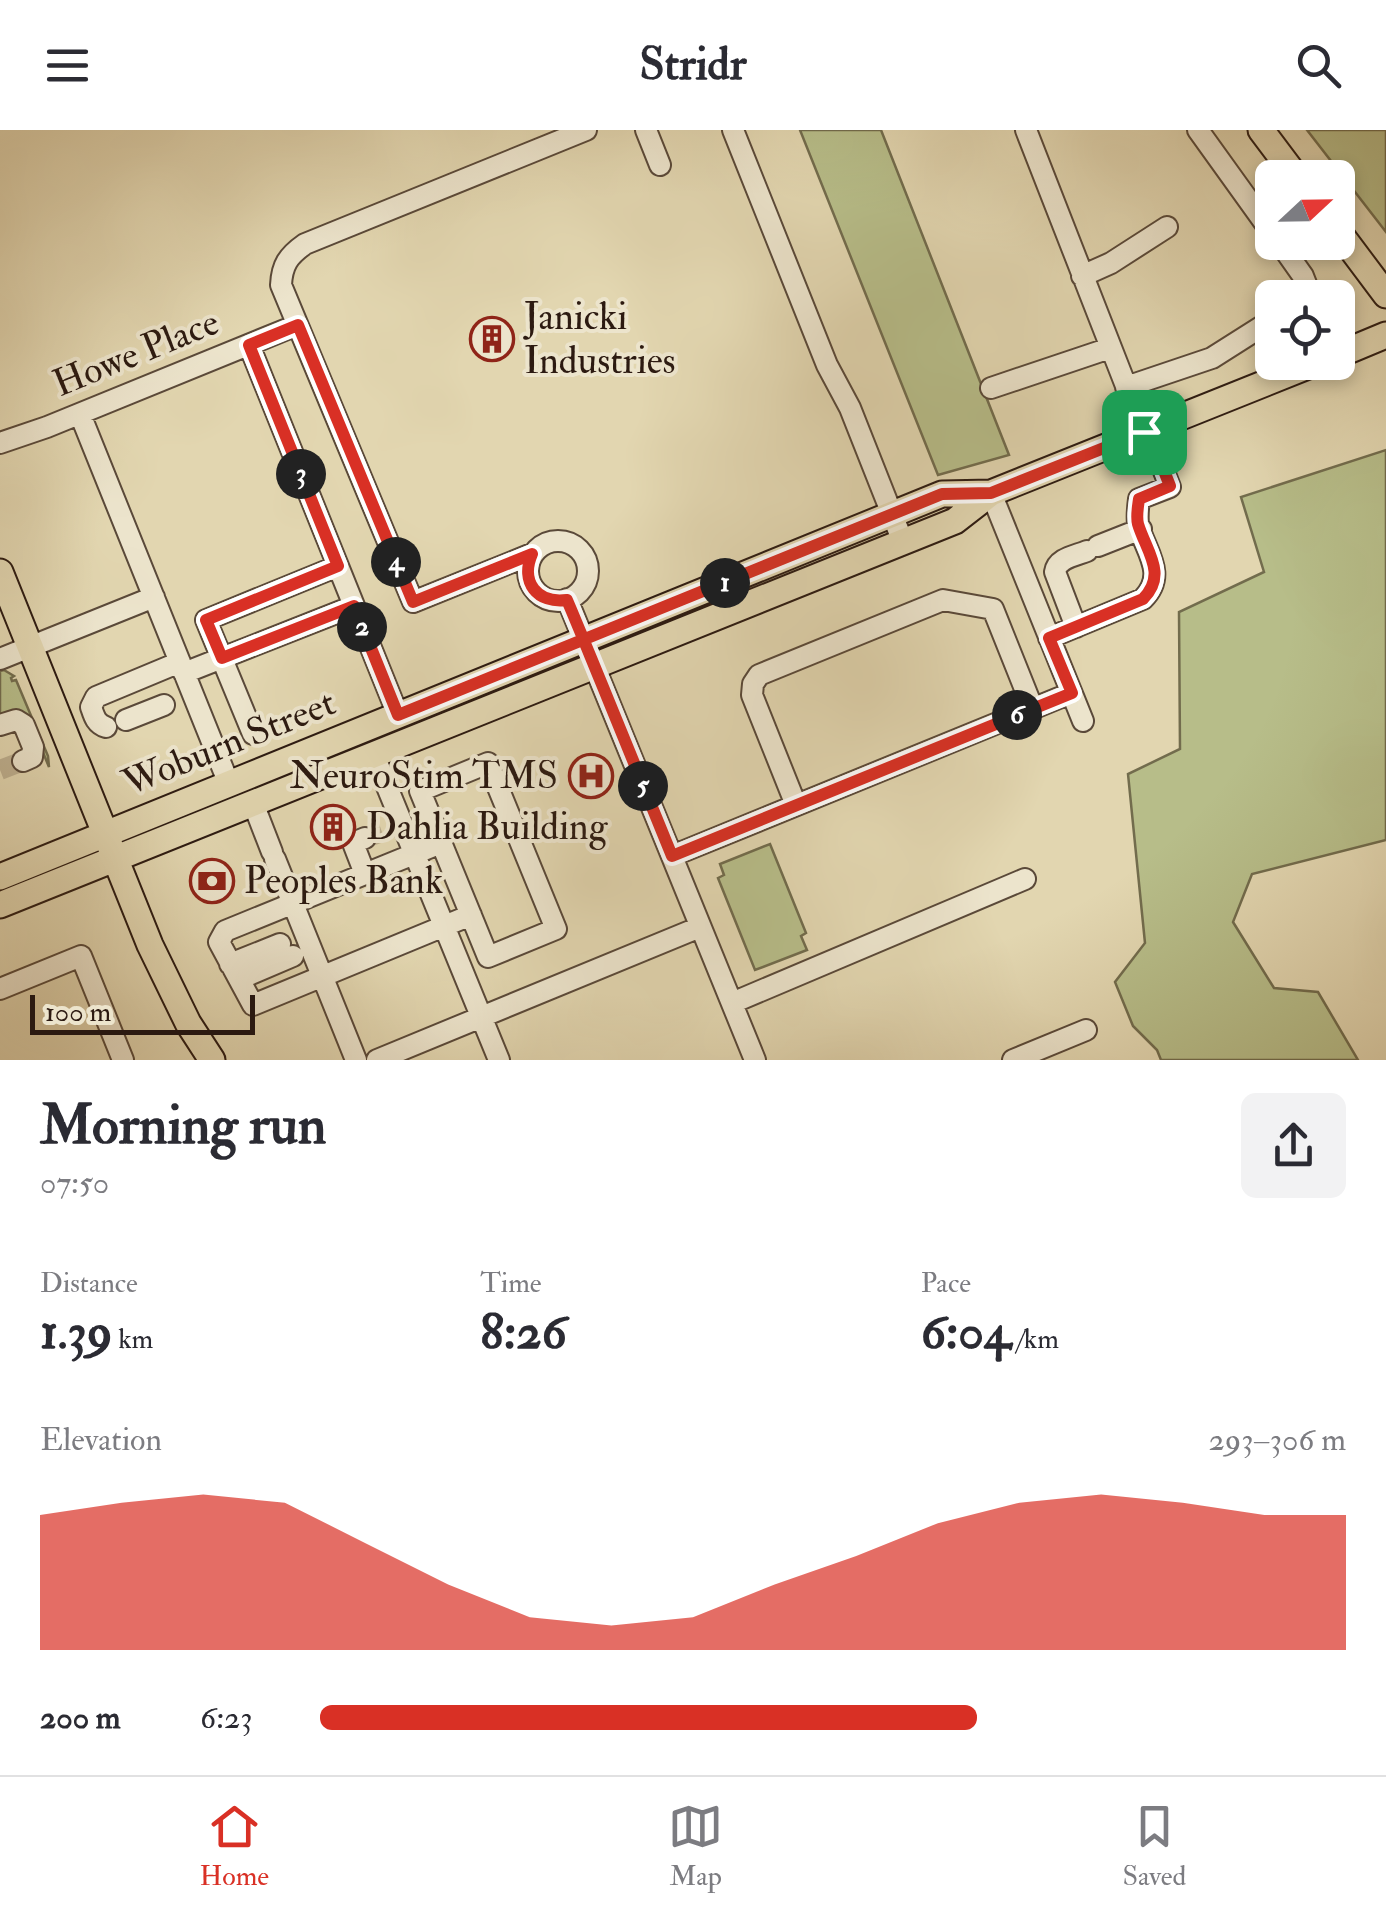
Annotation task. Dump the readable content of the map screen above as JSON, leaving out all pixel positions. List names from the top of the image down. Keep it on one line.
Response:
{"streets":{"main road":["Woburn Street"],"street":["Howe Place"]},"places":{"building":["Janicki Industries","Dahlia Building"],"hospital":["NeuroStim TMS"],"bank":["Peoples Bank"]},"scale_bar":"100 m","north":"right","page":{"header":"Stridr","pins":["3","4","1","2","6","5"],"scale":"100 m","heading":["Morning run","07:50"],"stats":[["Distance","1.39 km"],["Time","8:26"],["Pace","6:04 /km"]],"chart":["Elevation","293–306 m"],"list":[{"name":"200 m","note":"6:23"}],"tabs":["Home","Map","Saved"]}}
